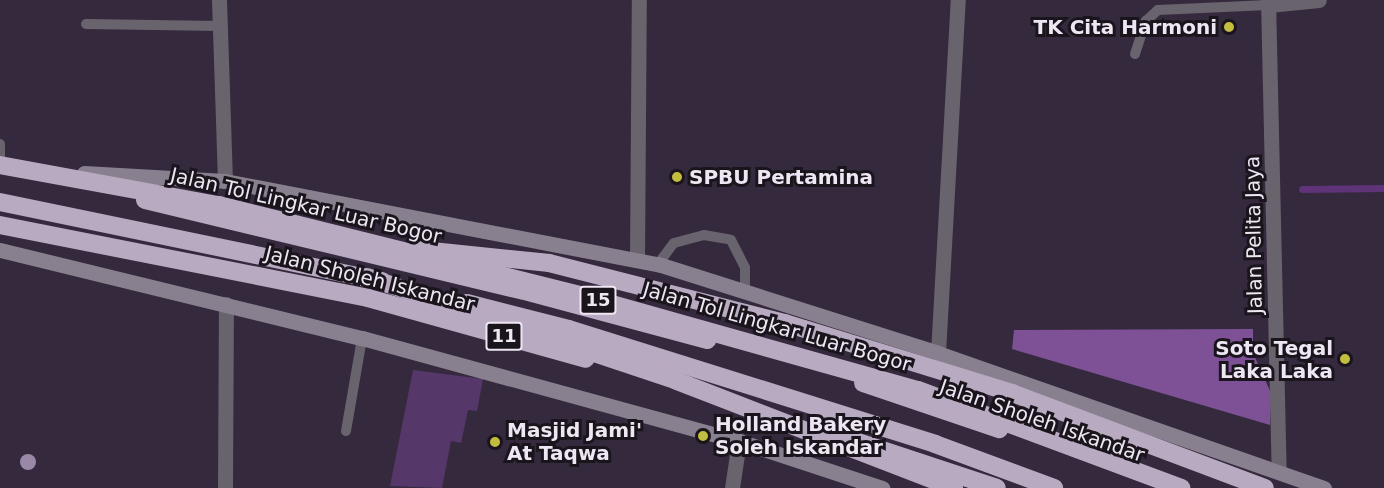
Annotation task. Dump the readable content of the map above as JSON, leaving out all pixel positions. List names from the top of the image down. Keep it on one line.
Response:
{"streets":{"highway":["Jalan Tol Lingkar Luar Bogor","Jalan Sholeh Iskandar","15","11"],"street":["Jalan Pelita Jaya"]},"crossings":[["Jalan Tol Lingkar Luar Bogor","Jalan Sholeh Iskandar"]],"places":["TK Cita Harmoni","SPBU Pertamina","Soto Tegal Laka Laka","Holland Bakery Soleh Iskandar","Masjid Jami' At Taqwa"]}
